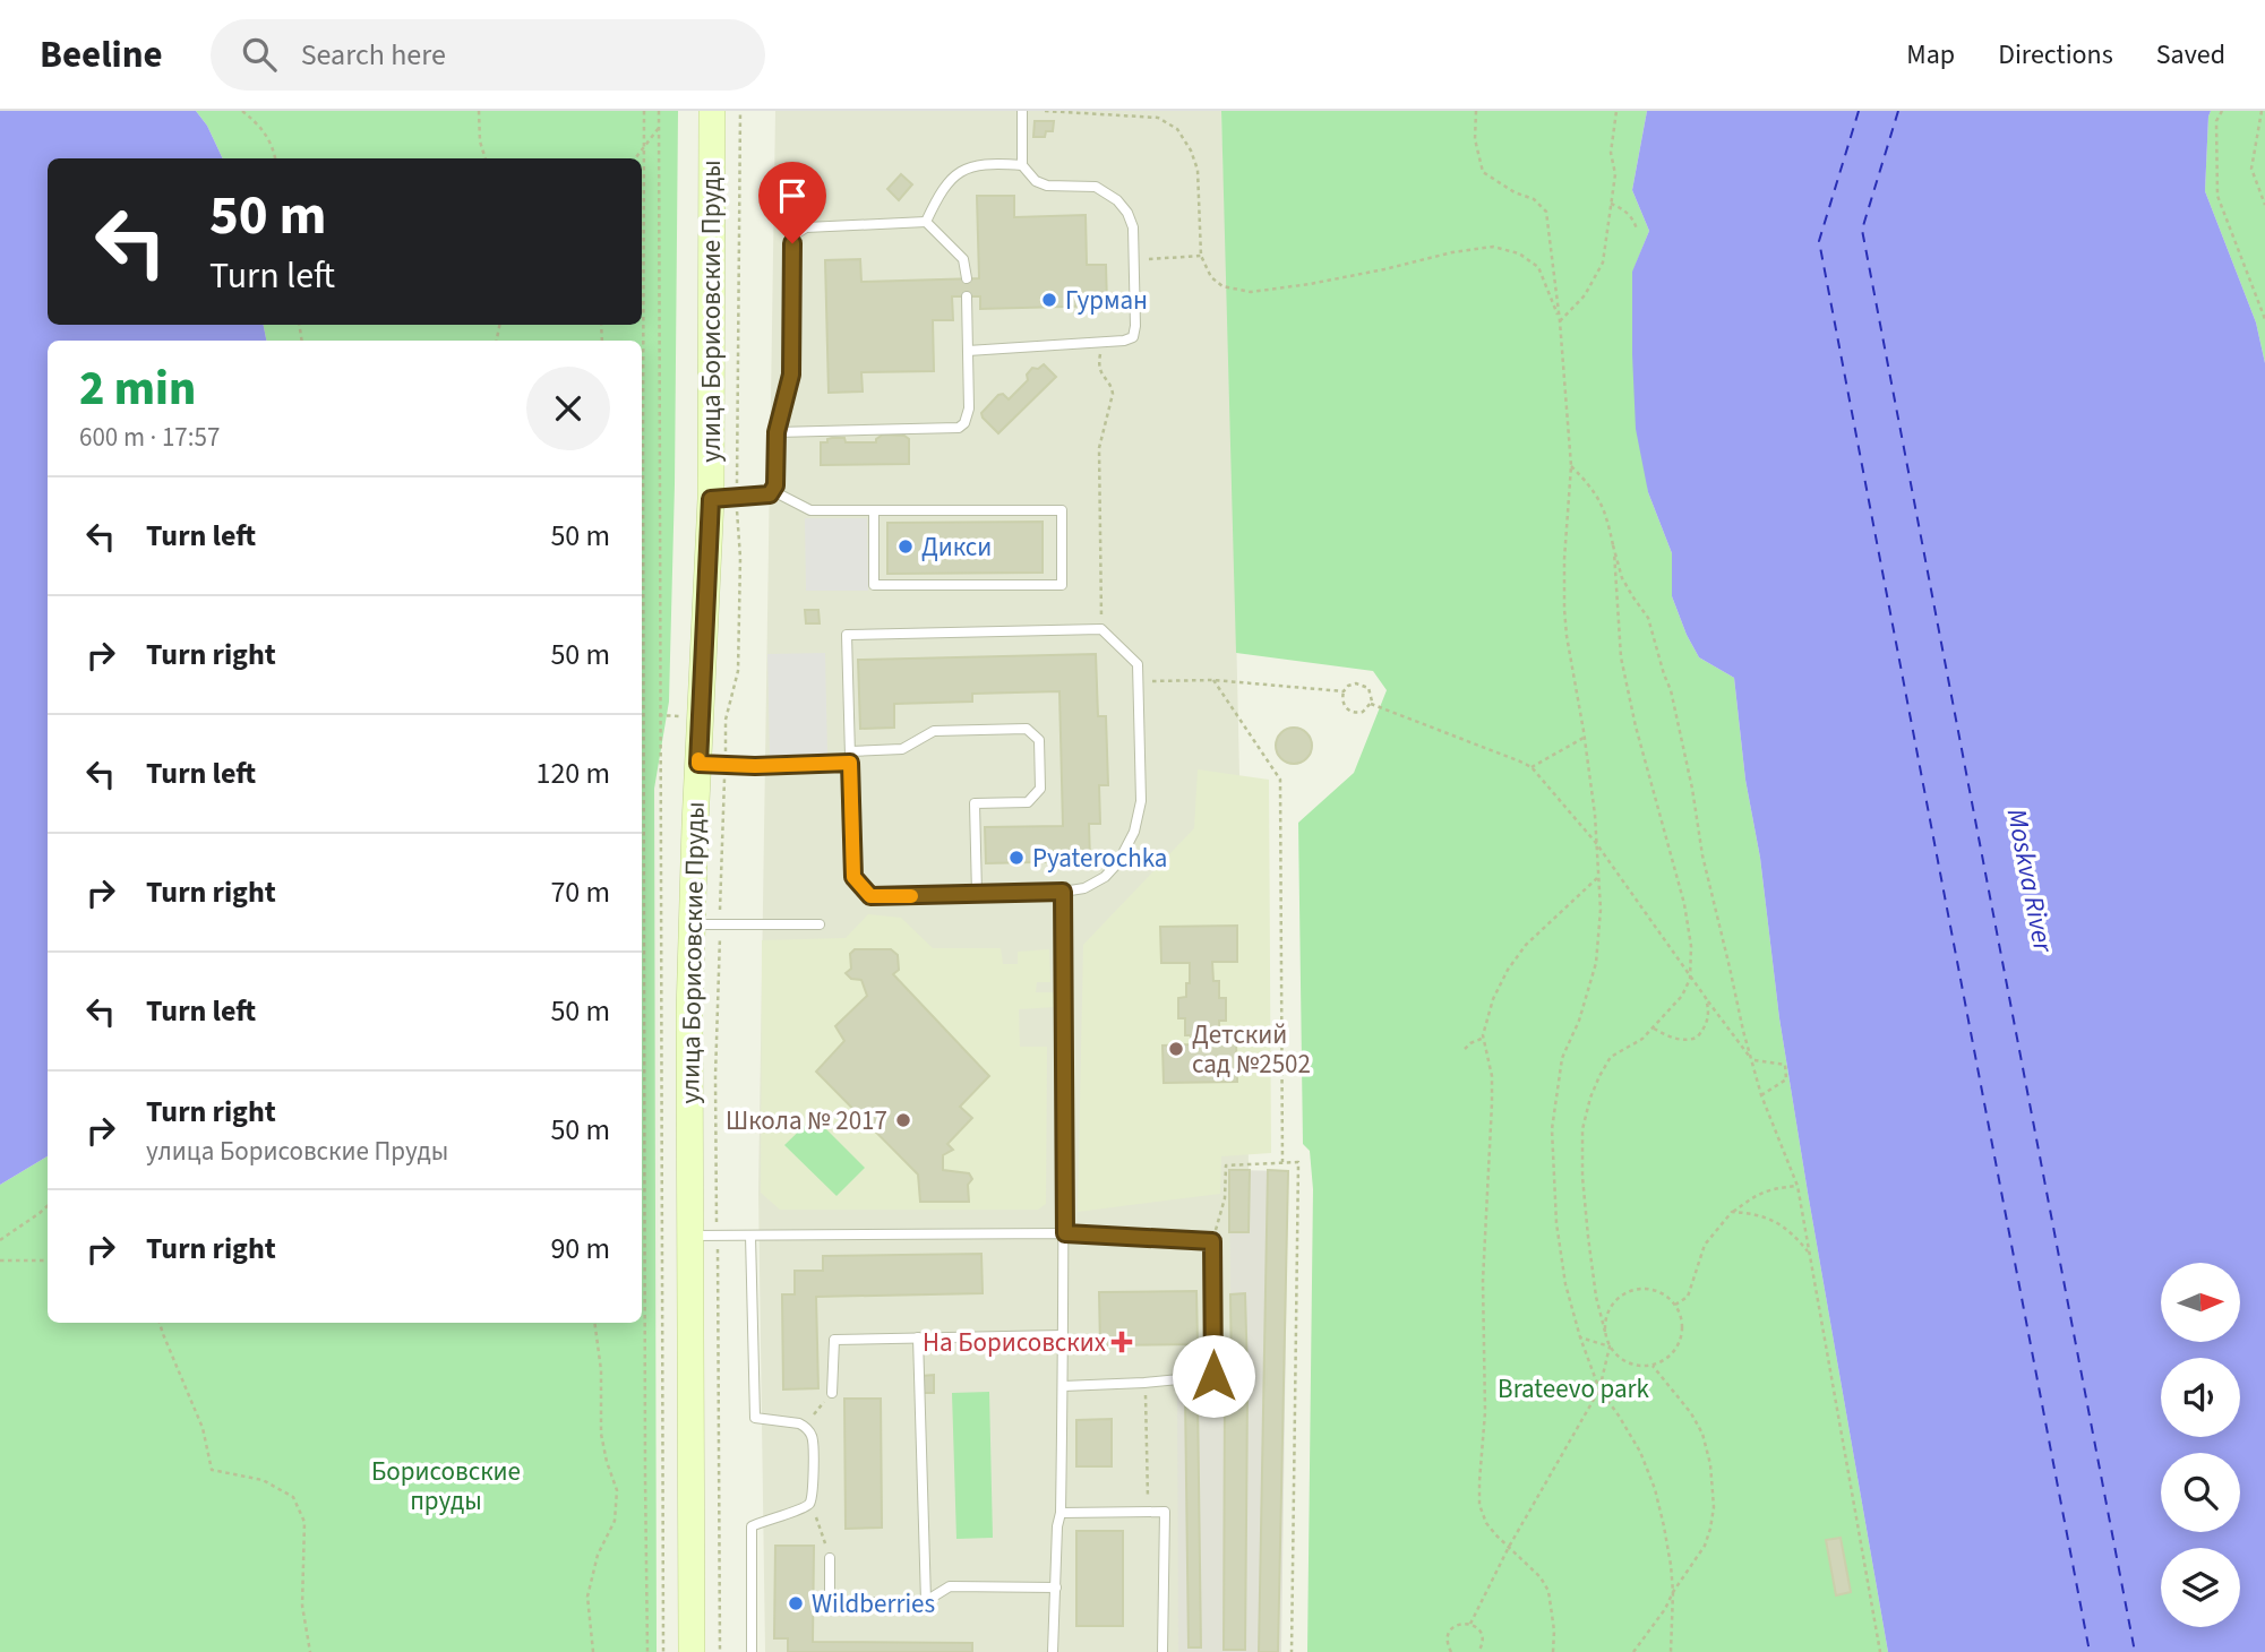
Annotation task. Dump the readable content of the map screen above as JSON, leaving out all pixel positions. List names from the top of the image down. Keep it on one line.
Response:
{"streets":{"main road":["улица Борисовские Пруды"]},"water":["Moskva River"],"parks":["Brateevo park","Борисовские пруды"],"places":{"other":["Гурман","Дикси","Pyaterochka","Детский сад №2502","Школа № 2017","Wildberries"],"health":["На Борисовских"]},"north":"right","page":{"header":"Beeline","search":"Search here","nav":["Map","Directions","Saved"],"turn":["50 m","Turn left"],"heading":["2 min","600 m · 17:57"],"list":[{"name":"Turn left","value":"50 m"},{"name":"Turn right","value":"50 m"},{"name":"Turn left","value":"120 m"},{"name":"Turn right","value":"70 m"},{"name":"Turn left","value":"50 m"},{"name":"Turn right","note":"улица Борисовские Пруды","value":"50 m"},{"name":"Turn right","value":"90 m"}]}}
